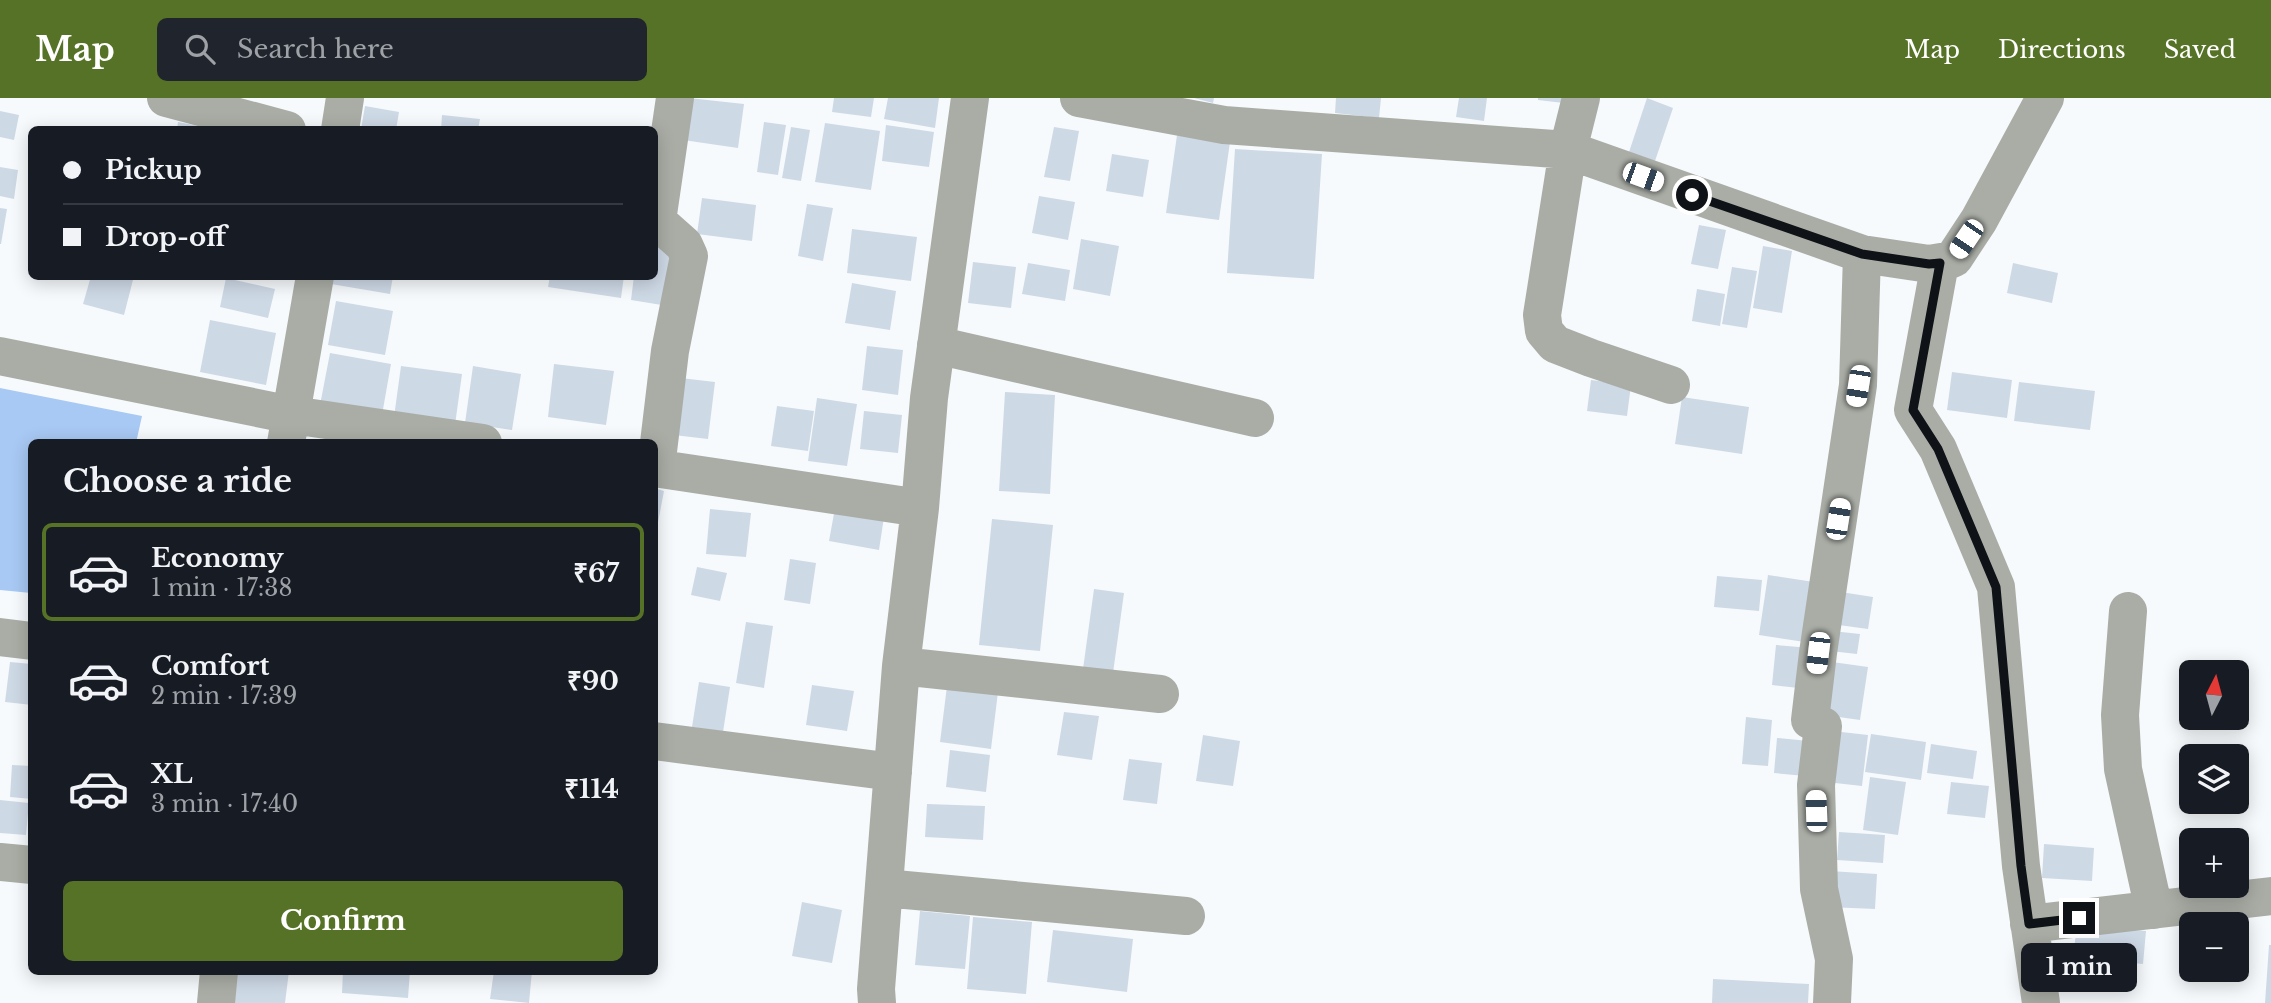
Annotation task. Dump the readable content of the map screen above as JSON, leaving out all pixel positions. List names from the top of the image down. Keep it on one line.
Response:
{"north":"top","page":{"header":"Map","search":"Search here","nav":["Map","Directions","Saved"],"banner":["Pickup","Drop-off"],"heading":"Choose a ride","list":[{"name":"Economy","note":"1 min · 17:38","value":"₹67"},{"name":"Comfort","note":"2 min · 17:39","value":"₹90"},{"name":"XL","note":"3 min · 17:40","value":"₹114"}],"map_buttons":["+","−"],"buttons":"Confirm","bubble":"1 min"}}
